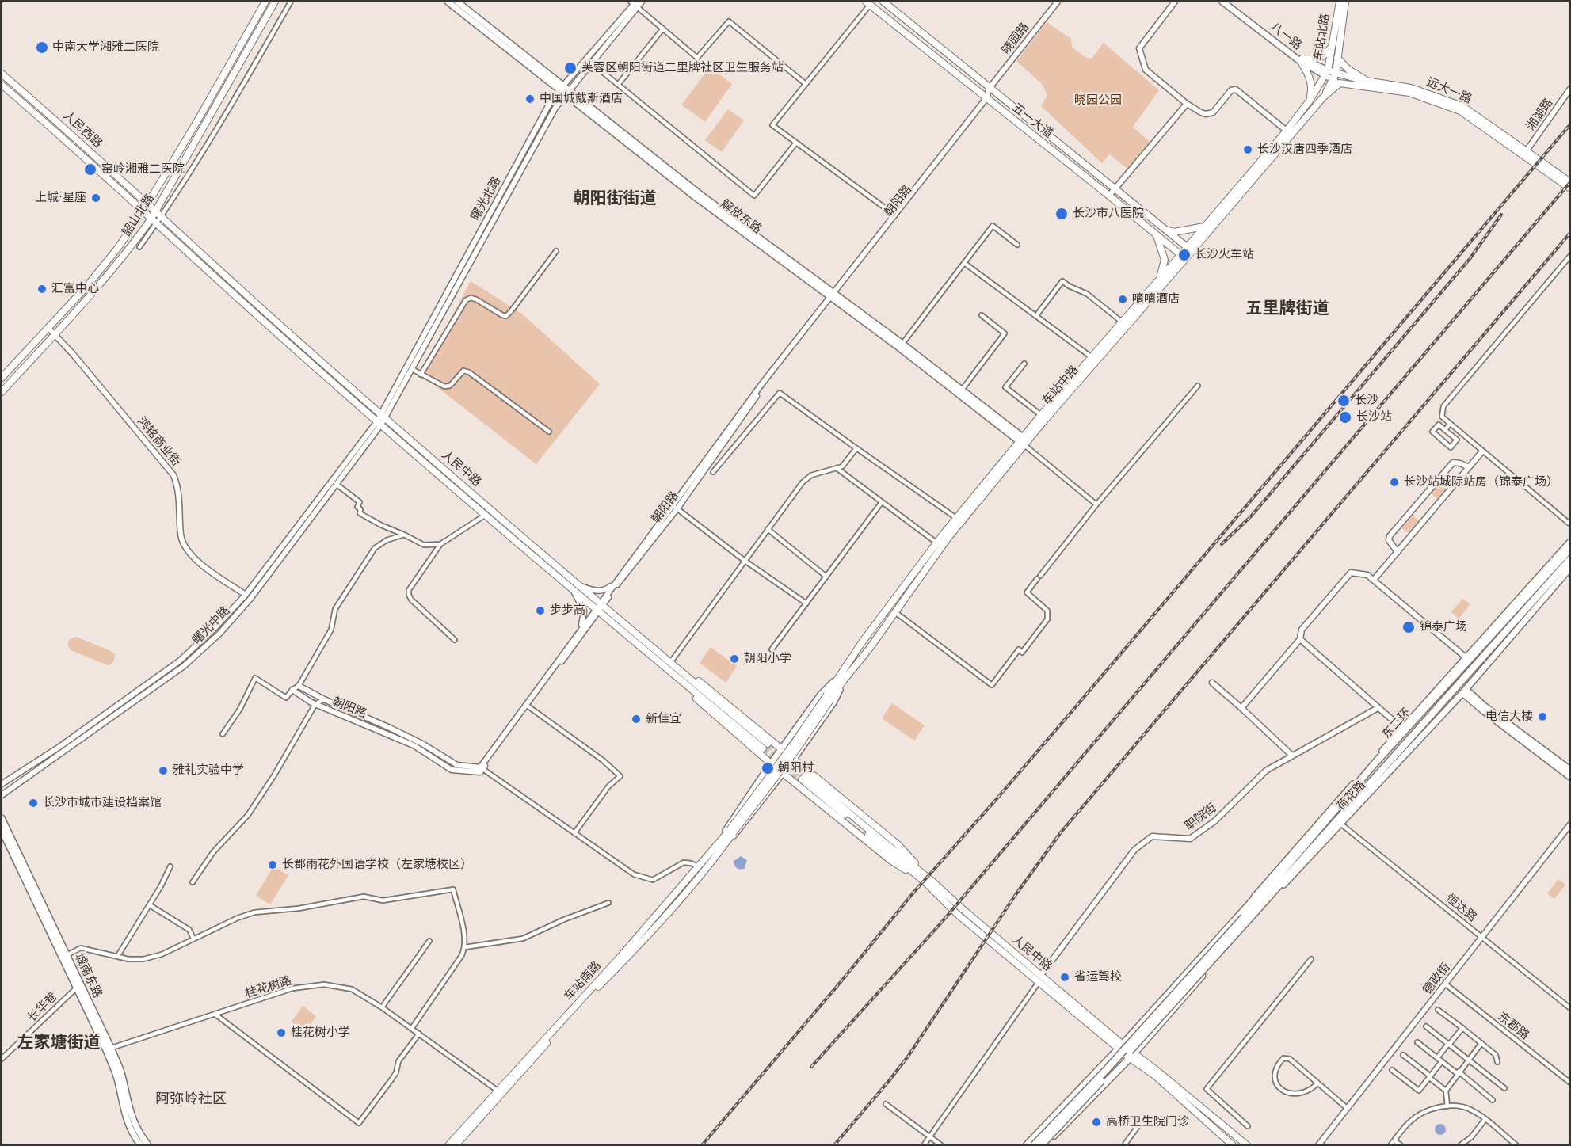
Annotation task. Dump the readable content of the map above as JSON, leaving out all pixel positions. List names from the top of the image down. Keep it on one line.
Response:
{"streets":{"highway":["东二环"],"main road":["八一路","车站北路","远大一路","五一大道","人民西路","韶山北路","解放东路","车站中路","人民中路","荷花路","城南东路","车站南路"],"street":["晓园路","湘湖路","曙光北路","朝阳路","鸿铭商业街","曙光中路","职院街","恒达路","德政街","桂花树路","长华巷","东郡路"]},"crossings":[["八一路","车站北路"],["八一路","远大一路"],["车站北路","远大一路"],["车站北路","车站中路"],["晓园路","五一大道"],["晓园路","朝阳路"],["远大一路","湘湖路"],["五一大道","朝阳路"],["五一大道","车站中路"],["人民西路","韶山北路"],["人民西路","人民中路"],["曙光北路","解放东路"],["曙光北路","人民中路"],["曙光北路","曙光中路"],["朝阳路","解放东路"],["朝阳路","人民中路"],["韶山北路","鸿铭商业街"],["韶山北路","人民中路"],["解放东路","车站中路"],["车站中路","车站南路"],["鸿铭商业街","曙光中路"],["人民中路","曙光中路"],["人民中路","职院街"],["荷花路","恒达路"],["恒达路","德政街"],["城南东路","桂花树路"],["城南东路","长华巷"],["德政街","东郡路"],["车站南路","桂花树路"]],"districts":["朝阳街街道","五里牌街道","左家塘街道","阿弥岭社区"],"parks":["晓园公园"],"places":["中南大学湘雅二医院","芙蓉区朝阳街道二里牌社区卫生服务站","中国城戴斯酒店","长沙汉唐四季酒店","窑岭湘雅二医院","上城·星座","长沙市八医院","长沙火车站","汇富中心","嘀嘀酒店","长沙","长沙站","长沙站城际站房（锦泰广场）","步步高","锦泰广场","朝阳小学","电信大楼","新佳宜","朝阳村","雅礼实验中学","长沙市城市建设档案馆","长郡雨花外国语学校（左家塘校区）","省运驾校","桂花树小学","高桥卫生院门诊"]}
